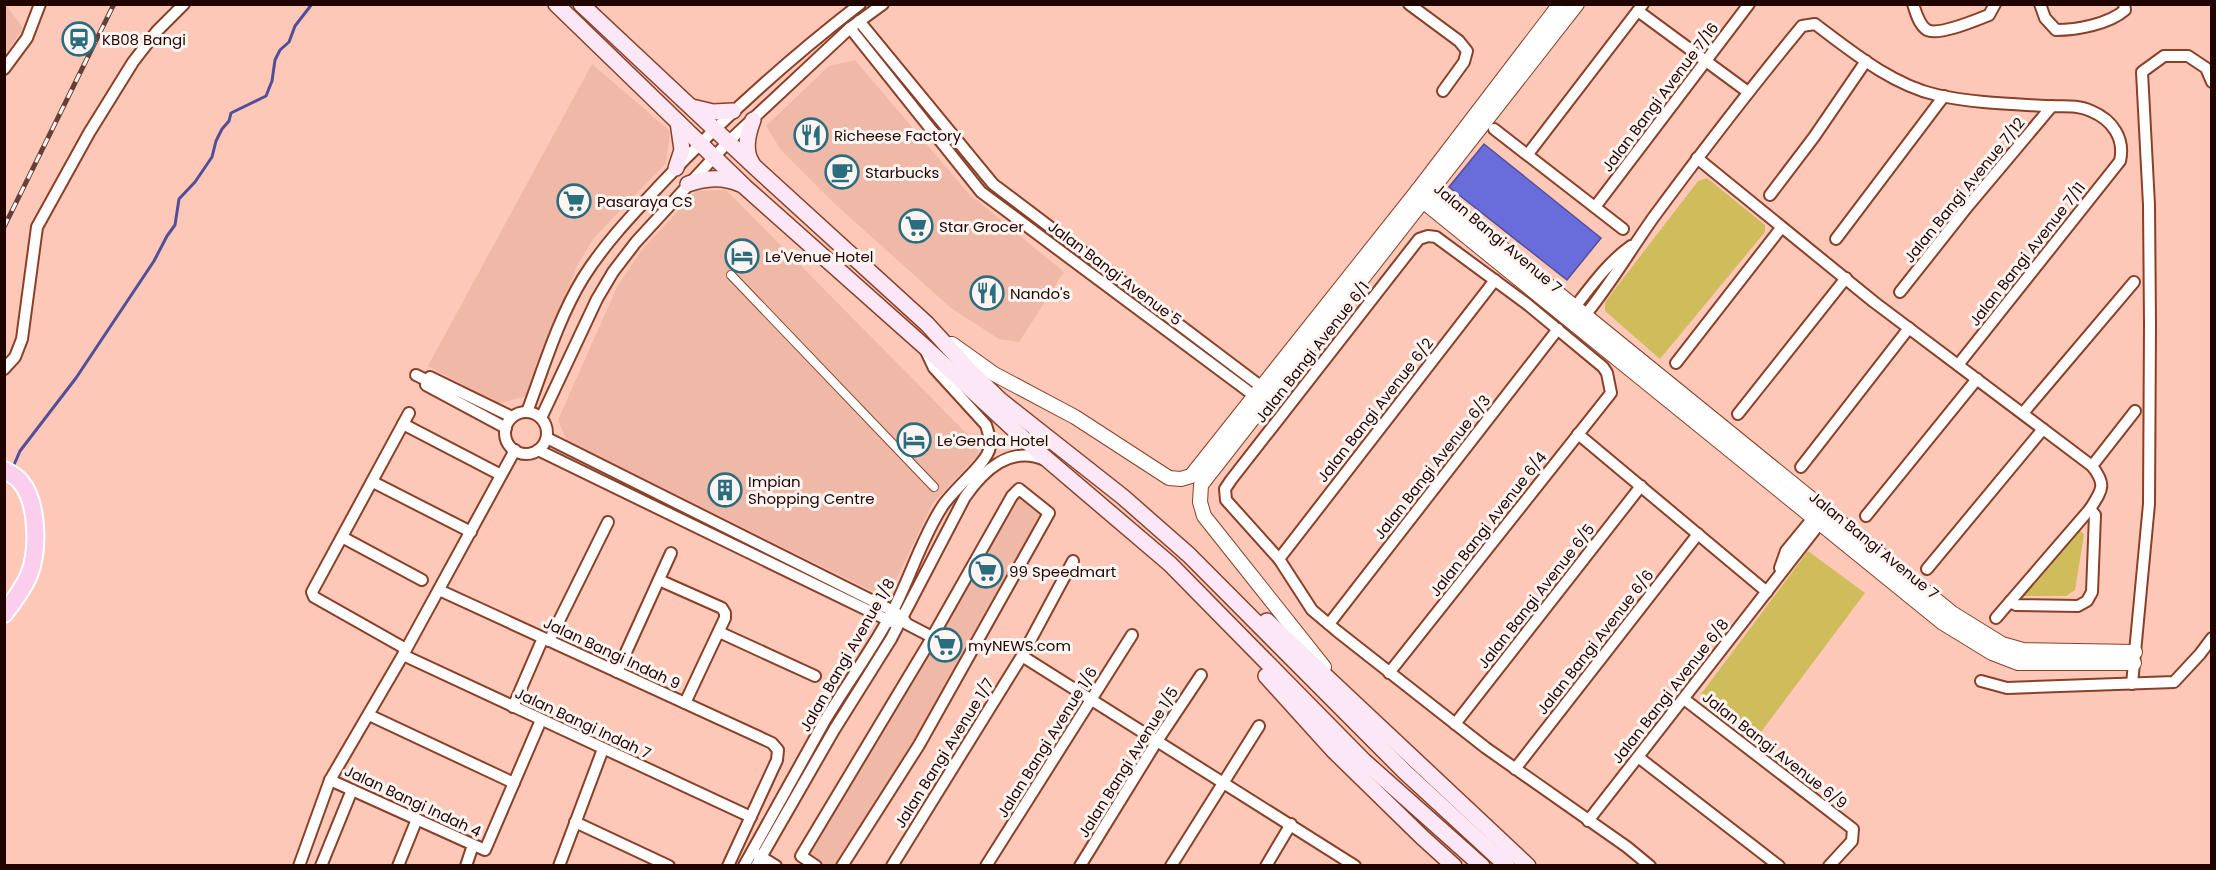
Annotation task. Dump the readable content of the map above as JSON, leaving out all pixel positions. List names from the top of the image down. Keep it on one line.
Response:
{"streets":{"street":["Jalan Bangi Avenue 7/16","Jalan Bangi Avenue 7/12","Jalan Bangi Avenue 7","Jalan Bangi Avenue 7/11","Jalan Bangi Avenue 5","Jalan Bangi Avenue 6/1","Jalan Bangi Avenue 6/2","Jalan Bangi Avenue 6/3","Jalan Bangi Avenue 6/4","Jalan Bangi Avenue 6/5","Jalan Bangi Avenue 6/6","Jalan Bangi Indah 9","Jalan Bangi Avenue 1/8","Jalan Bangi Avenue 6/8","Jalan Bangi Indah 7","Jalan Bangi Avenue 1/6","Jalan Bangi Avenue 6/9","Jalan Bangi Avenue 1/7","Jalan Bangi Avenue 1/5","Jalan Bangi Indah 4"]},"crossings":[["Jalan Bangi Avenue 7/12","Jalan Bangi Avenue 7/11"],["Jalan Bangi Avenue 7","Jalan Bangi Avenue 6/3"],["Jalan Bangi Avenue 7","Jalan Bangi Avenue 6/4"],["Jalan Bangi Avenue 7","Jalan Bangi Avenue 6/8"],["Jalan Bangi Avenue 6/1","Jalan Bangi Avenue 6/2"],["Jalan Bangi Avenue 6/3","Jalan Bangi Avenue 6/4"],["Jalan Bangi Indah 9","Jalan Bangi Indah 7"],["Jalan Bangi Avenue 6/8","Jalan Bangi Avenue 6/9"]],"places":{"station":["KB08 Bangi"],"restaurant":["Richeese Factory","Nando's"],"cafe":["Starbucks"],"supermarket":["Pasaraya CS","Star Grocer","99 Speedmart","myNEWS.com"],"hotel":["Le'Venue Hotel","Le'Genda Hotel"],"building":["Impian Shopping Centre"]}}
